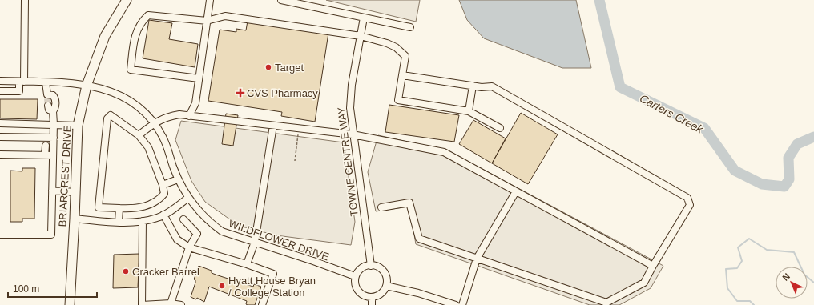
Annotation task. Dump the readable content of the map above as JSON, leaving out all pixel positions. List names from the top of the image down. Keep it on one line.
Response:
{"streets":{"main road":["BRIARCREST DRIVE"],"street":["TOWNE CENTRE WAY","WILDFLOWER DRIVE"]},"crossings":[["TOWNE CENTRE WAY","WILDFLOWER DRIVE"],["BRIARCREST DRIVE","WILDFLOWER DRIVE"]],"water":["Carters Creek"],"places":{"other":["Target","Cracker Barrel","Hyatt House Bryan / College Station"],"health":["CVS Pharmacy"]},"scale_bar":"100 m","north":"top left"}
